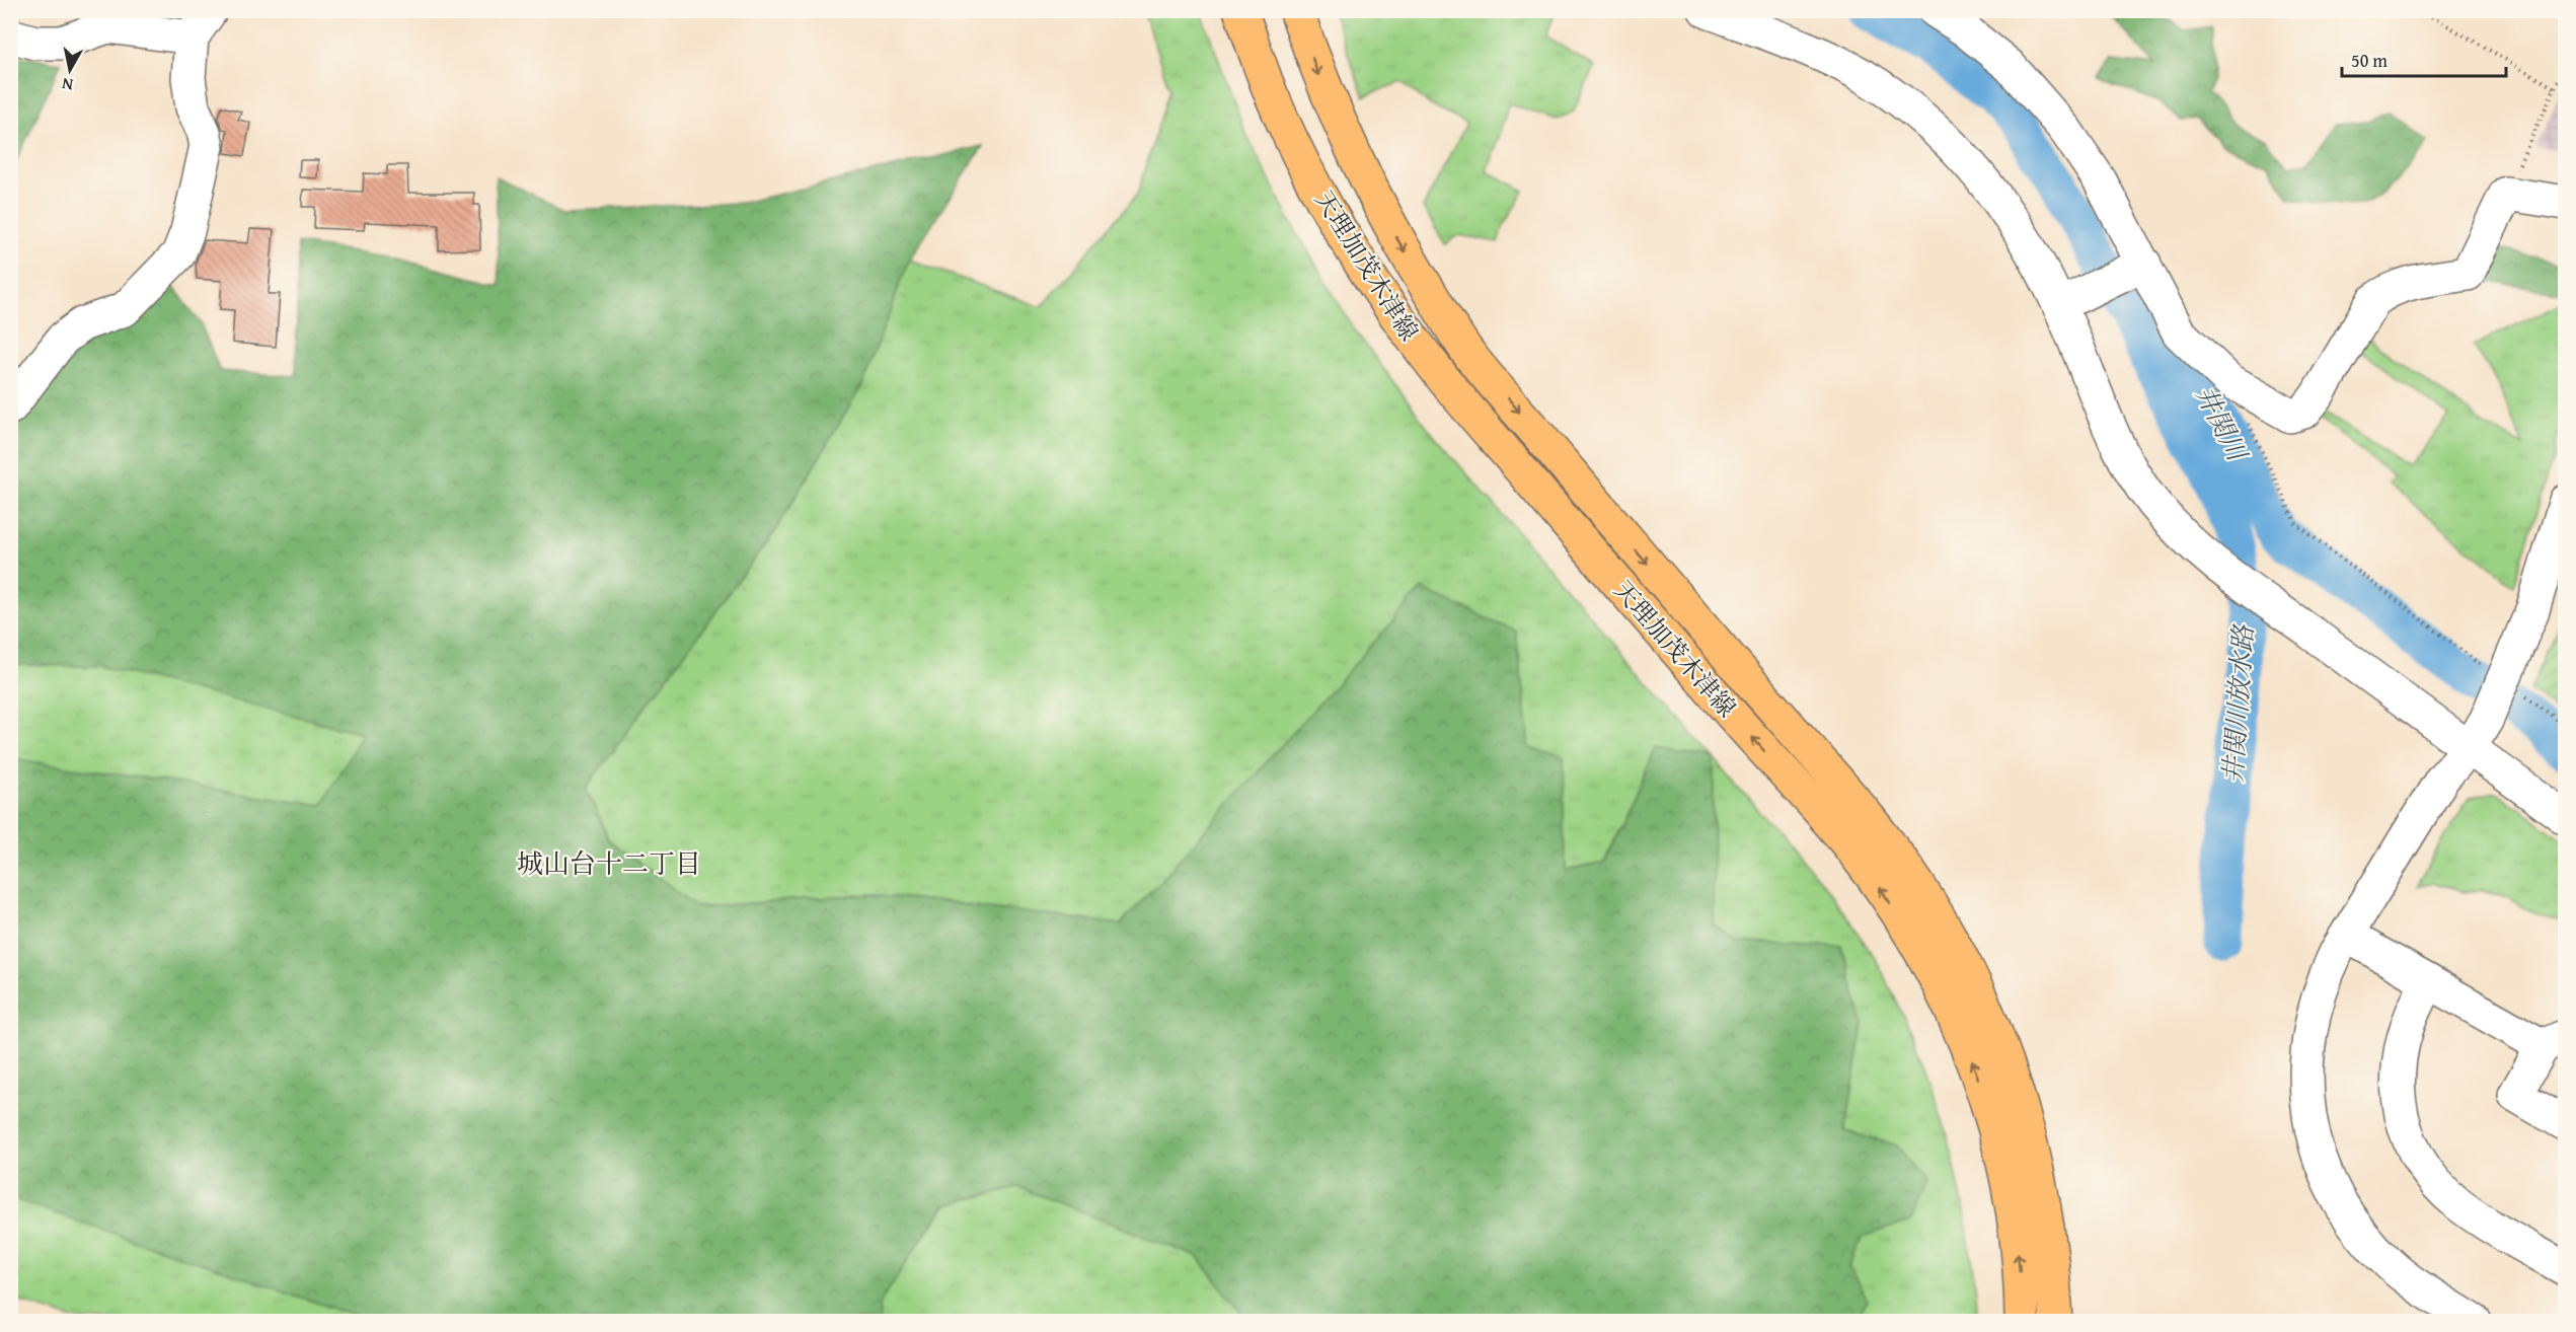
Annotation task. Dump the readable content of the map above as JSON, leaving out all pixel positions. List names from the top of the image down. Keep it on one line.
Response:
{"streets":{"main road":["天理加茂木津線"]},"districts":["城山台十二丁目"],"water":["井関川","井関川放水路"],"scale_bar":"50 m","north":"bottom"}
